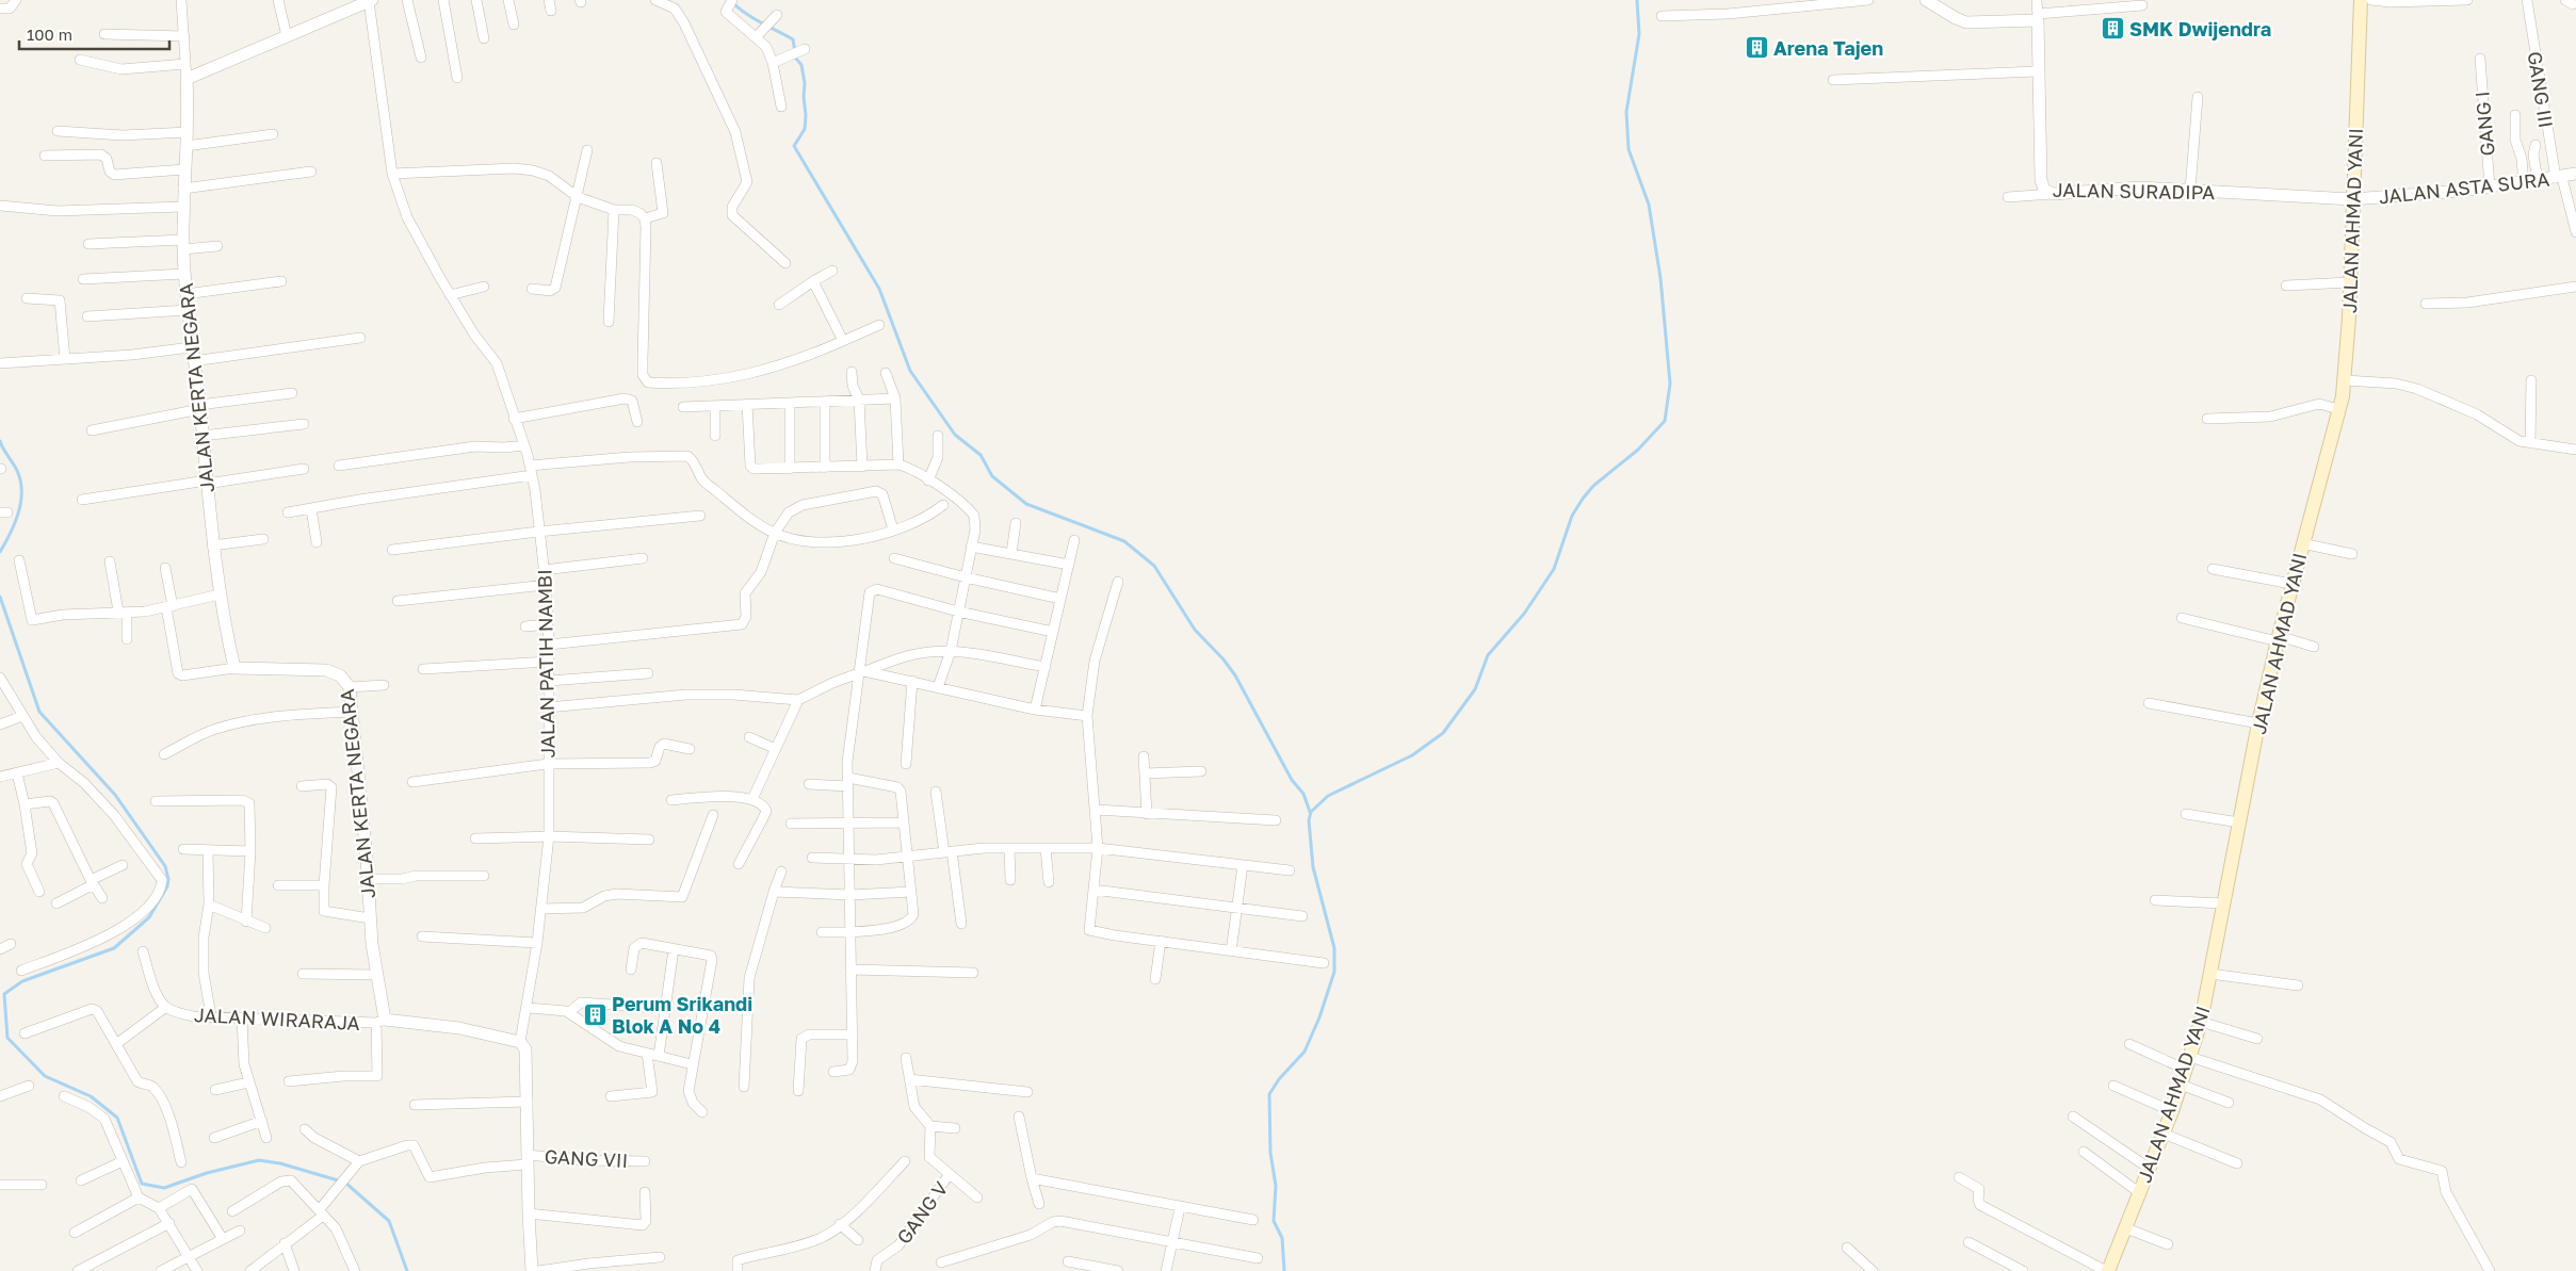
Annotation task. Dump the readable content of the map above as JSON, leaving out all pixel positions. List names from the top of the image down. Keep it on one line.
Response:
{"streets":{"main road":["JALAN AHMAD YANI"],"street":["GANG III","GANG I","JALAN ASTA SURA","JALAN SURADIPA","JALAN KERTA NEGARA","JALAN PATIH NAMBI","JALAN WIRARAJA","GANG VII","GANG V"]},"crossings":[["GANG III","JALAN ASTA SURA"],["GANG I","JALAN ASTA SURA"],["JALAN ASTA SURA","JALAN SURADIPA"],["JALAN ASTA SURA","JALAN AHMAD YANI"],["JALAN SURADIPA","JALAN AHMAD YANI"],["JALAN KERTA NEGARA","JALAN WIRARAJA"]],"places":{"building":["SMK Dwijendra","Arena Tajen","Perum Srikandi Blok A No 4"]},"scale_bar":"100 m"}
